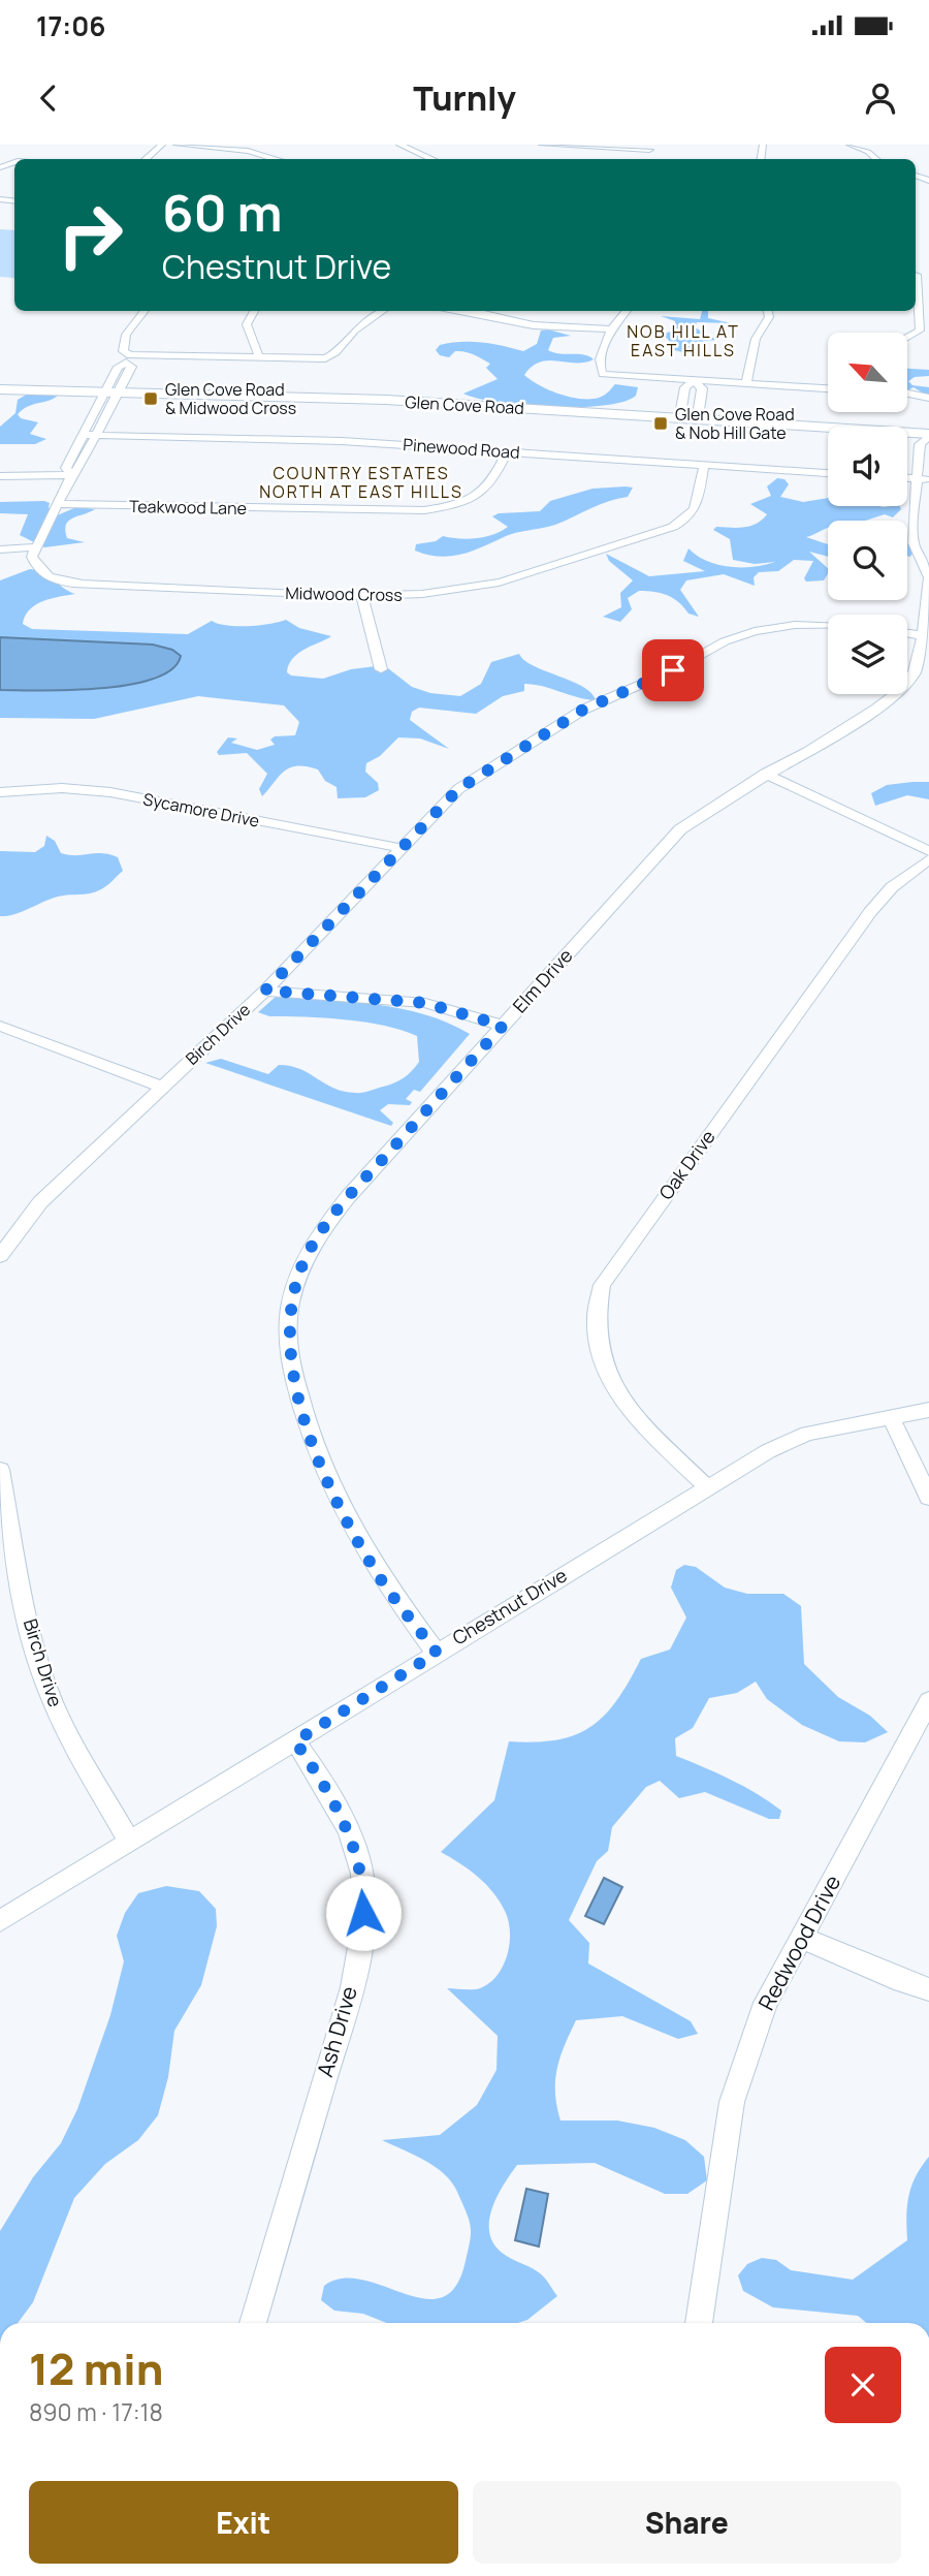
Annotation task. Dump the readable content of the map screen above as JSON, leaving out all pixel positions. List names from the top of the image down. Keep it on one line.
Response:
{"streets":{"main road":["Glen Cove Road"],"street":["Pinewood Road","Teakwood Lane","Midwood Cross","Sycamore Drive","Elm Drive","Birch Drive","Oak Drive","Chestnut Drive","Redwood Drive","Ash Drive"]},"crossings":[["Glen Cove Road","Elm Drive"],["Pinewood Road","Teakwood Lane"],["Pinewood Road","Midwood Cross"],["Sycamore Drive","Birch Drive"],["Elm Drive","Chestnut Drive"],["Birch Drive","Chestnut Drive"],["Oak Drive","Chestnut Drive"],["Chestnut Drive","Ash Drive"]],"districts":["NOB HILL AT EAST HILLS","COUNTRY ESTATES NORTH AT EAST HILLS"],"places":{"transit":["Glen Cove Road & Midwood Cross","Glen Cove Road & Nob Hill Gate"]},"north":"top left","page":{"status":"17:06","header":"Turnly","turn":["60 m","Chestnut Drive"],"heading":["12 min","890 m · 17:18"],"buttons":["Exit","Share"]}}
